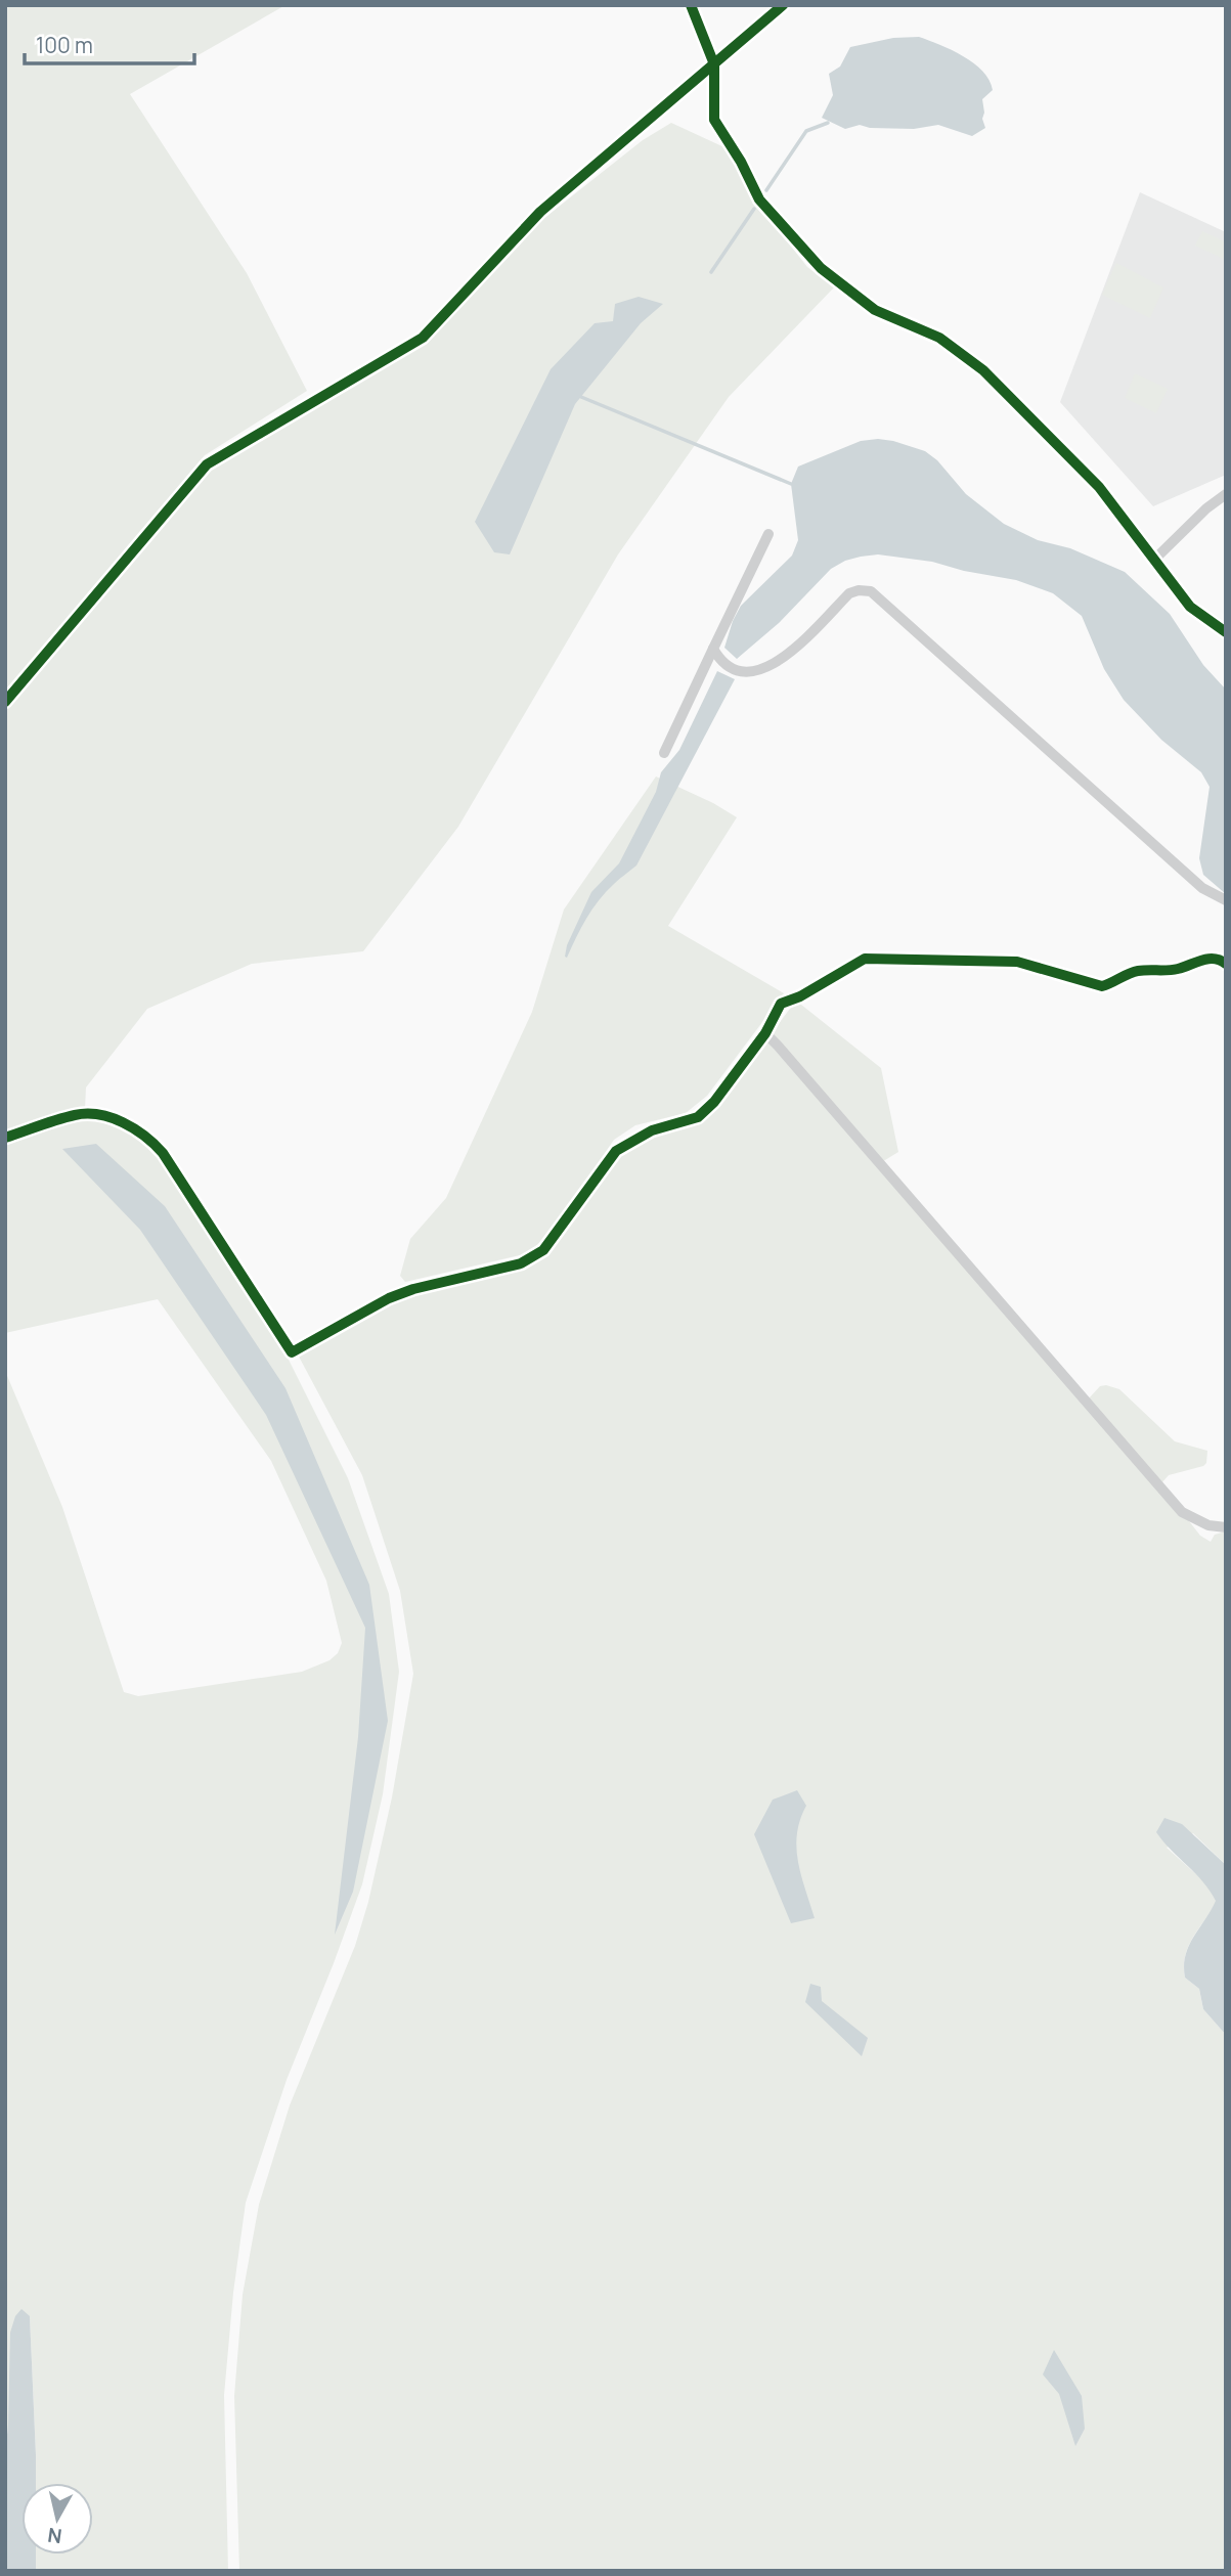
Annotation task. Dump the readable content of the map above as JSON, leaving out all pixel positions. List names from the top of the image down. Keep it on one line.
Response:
{"scale_bar":"100 m","north":"bottom"}
